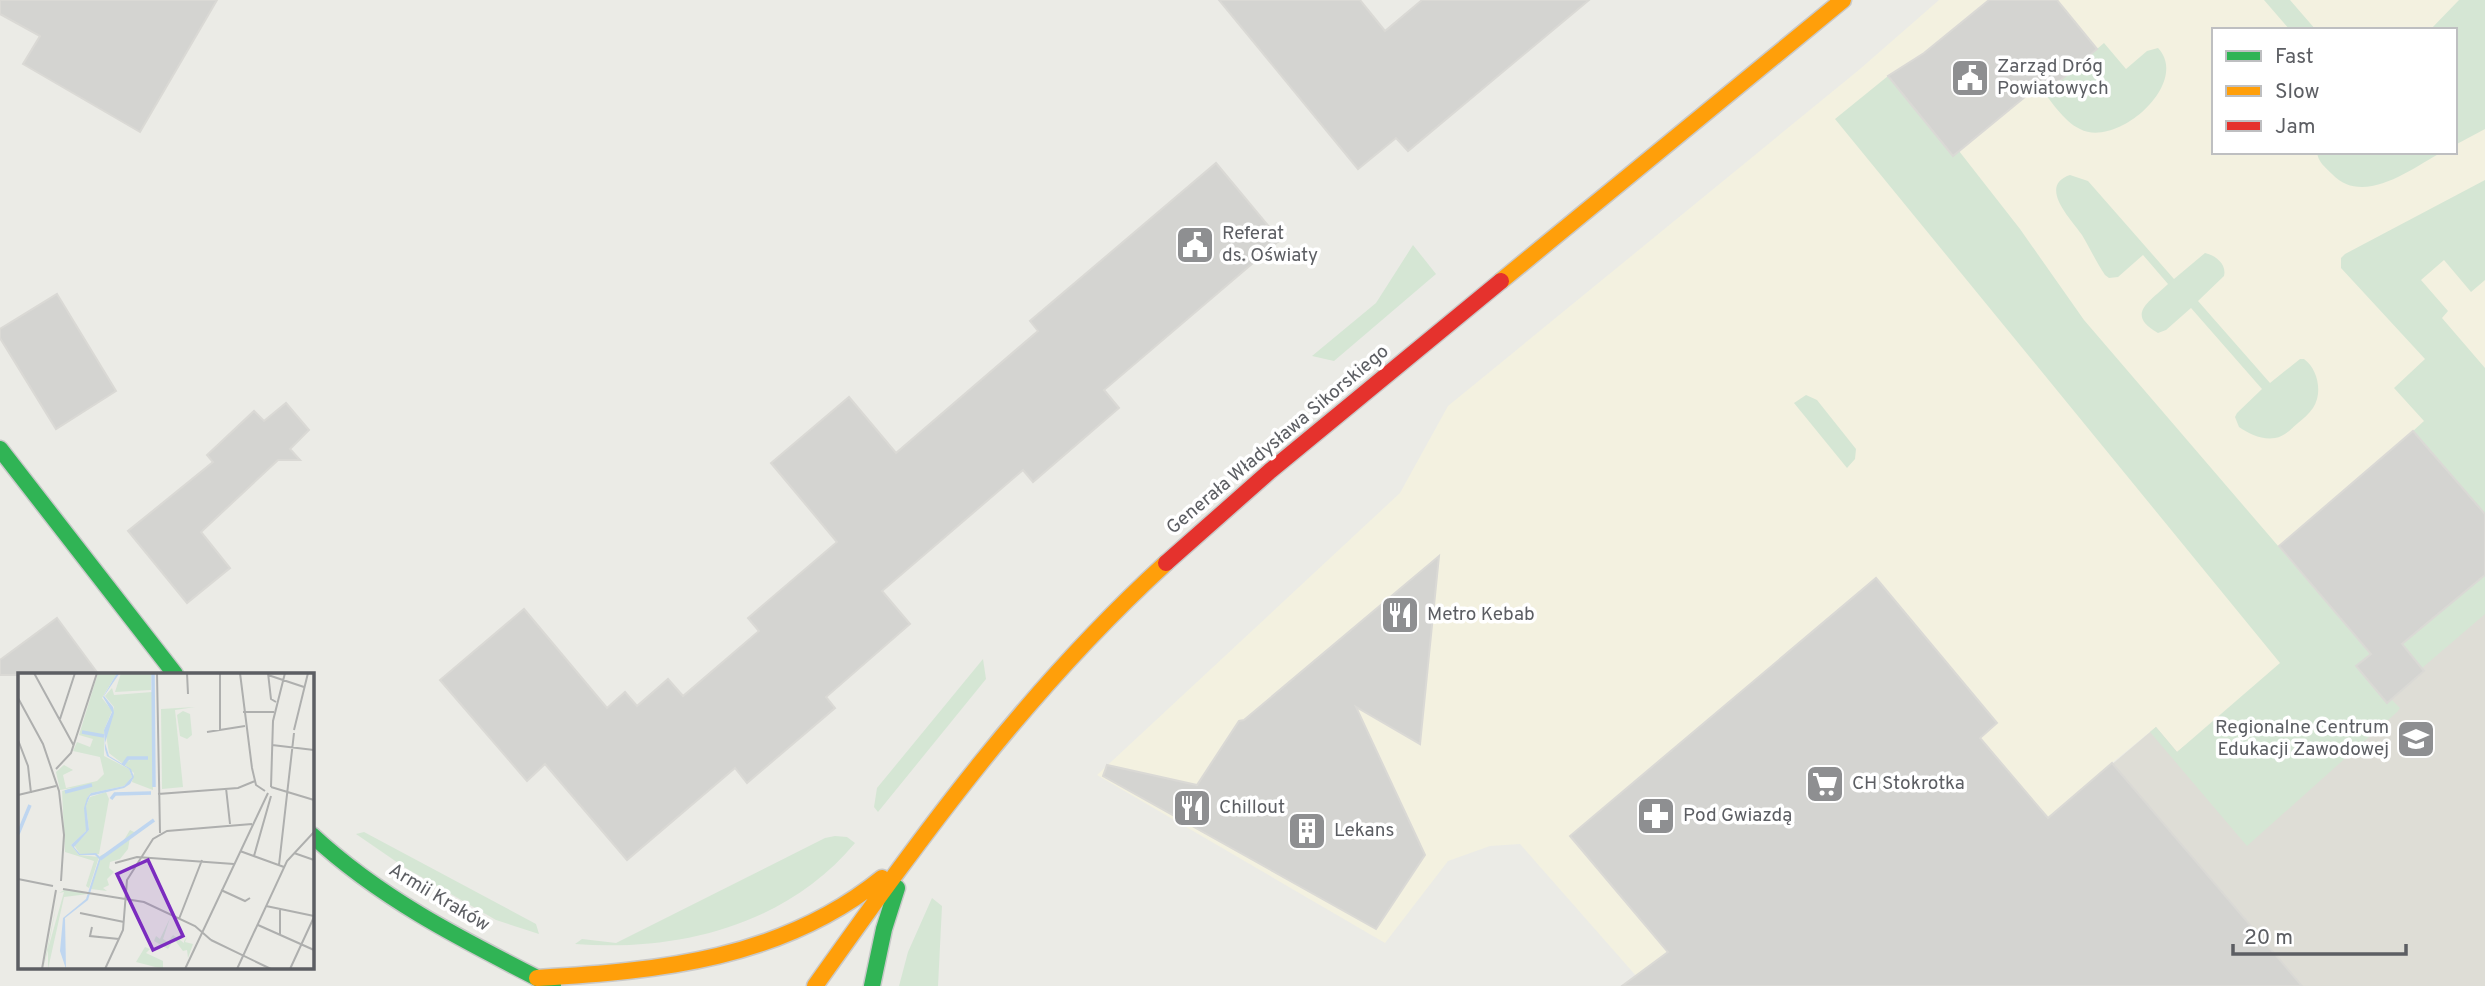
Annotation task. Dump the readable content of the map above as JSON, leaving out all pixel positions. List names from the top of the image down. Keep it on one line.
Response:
{"streets":{"street":["Generała Władysława Sikorskiego","Armii Kraków"]},"places":{"public building":["Zarząd Dróg Powiatowych","Referat ds. Oświaty"],"restaurant":["Metro Kebab","Chillout"],"school or university":["Regionalne Centrum Edukacji Zawodowej"],"supermarket":["CH Stokrotka"],"pharmacy":["Pod Gwiazdą"],"building":["Lekans"]},"legend":["Fast","Slow","Jam"],"scale_bar":"20 m"}
